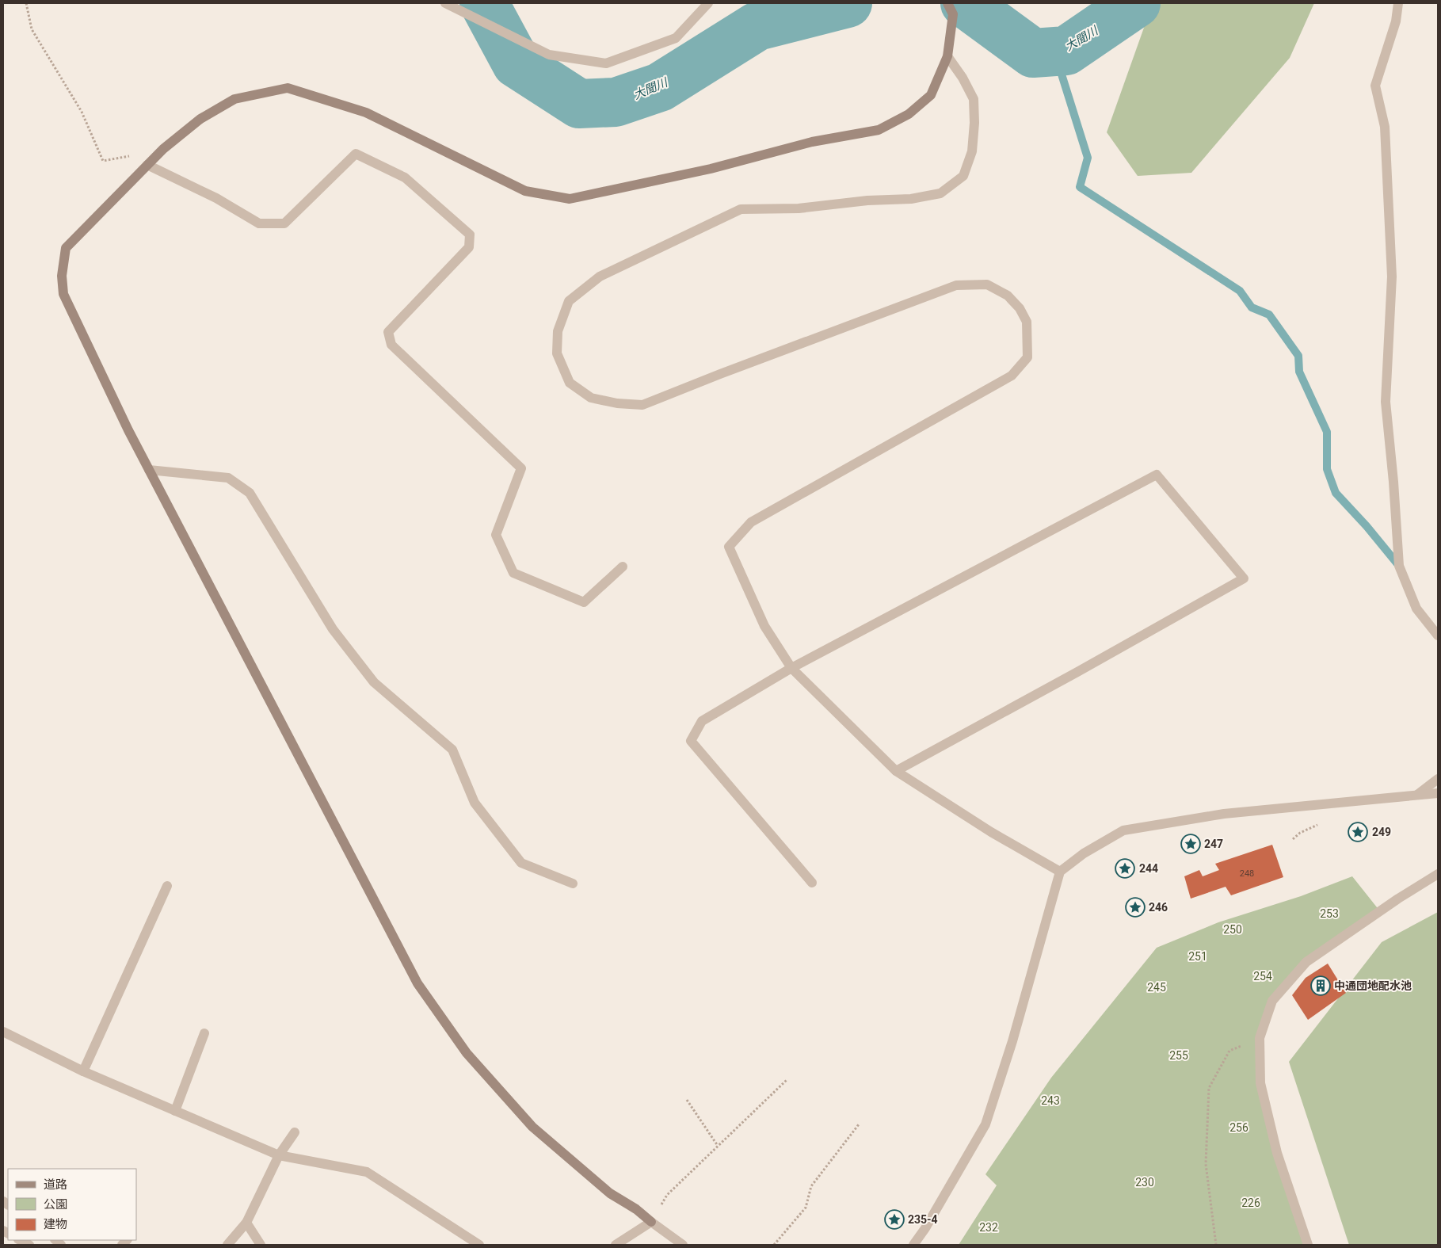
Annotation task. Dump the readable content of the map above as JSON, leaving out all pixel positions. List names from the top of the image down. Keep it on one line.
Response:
{"water":["大聞川"],"parks":["253","250","251","254","245","255","243","256","230","226","232"],"places":{"place":["249","247","244","246","235-4"],"building":["中通団地配水池"]},"house_numbers":["248"],"legend":["道路","公園","建物"]}
